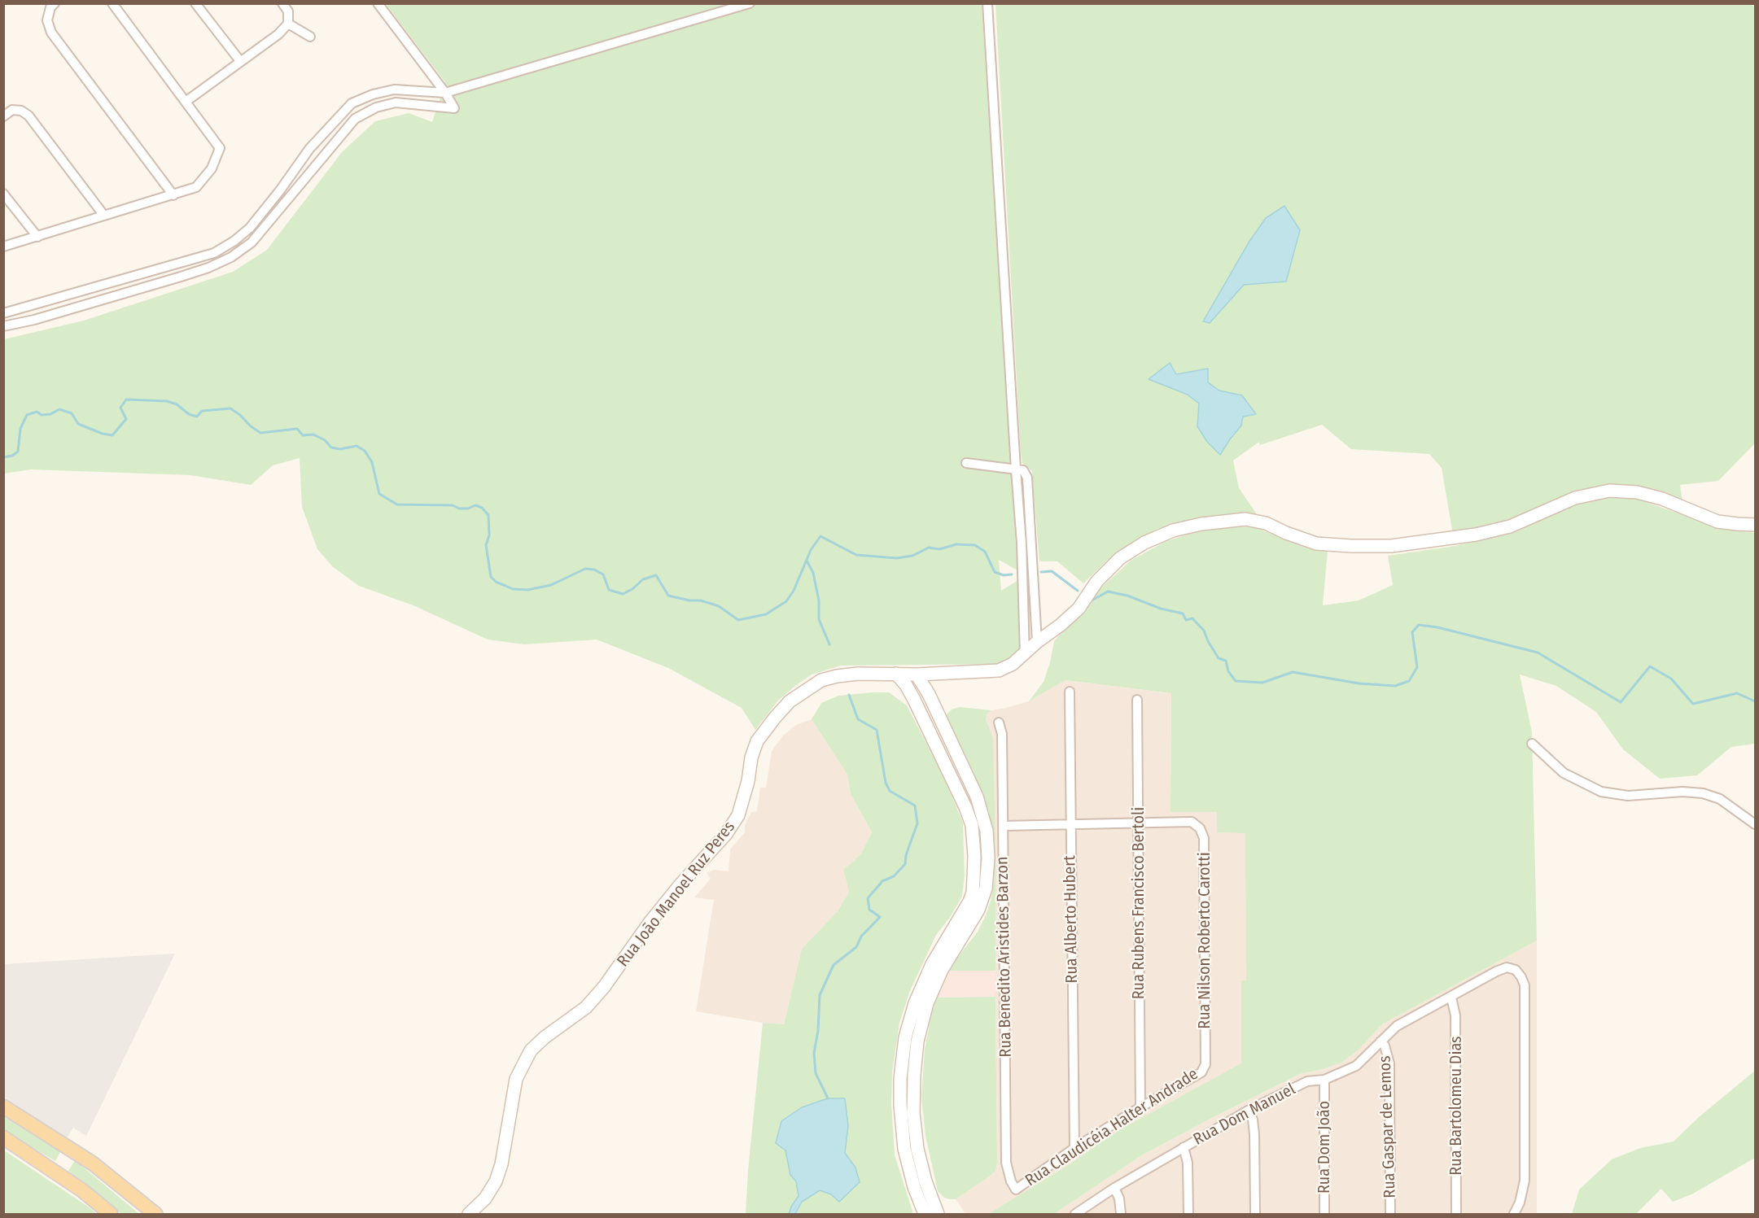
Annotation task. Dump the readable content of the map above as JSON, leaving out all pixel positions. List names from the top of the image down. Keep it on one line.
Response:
{"streets":{"main road":["Rua João Manoel Ruz Peres"],"street":["Rua Rubens Francisco Bertoli","Rua Alberto Hubert","Rua Nilson Roberto Carotti","Rua Benedito Aristides Barzon","Rua Bartolomeu Dias","Rua Dom Manuel","Rua Gaspar de Lemos","Rua Claudicéia Halter Andrade","Rua Dom João"]},"crossings":[["Rua Rubens Francisco Bertoli","Rua Nilson Roberto Carotti"],["Rua Rubens Francisco Bertoli","Rua Claudicéia Halter Andrade"],["Rua Alberto Hubert","Rua Claudicéia Halter Andrade"],["Rua Nilson Roberto Carotti","Rua Claudicéia Halter Andrade"],["Rua Benedito Aristides Barzon","Rua Claudicéia Halter Andrade"],["Rua Bartolomeu Dias","Rua Dom Manuel"],["Rua Dom Manuel","Rua Gaspar de Lemos"],["Rua Dom Manuel","Rua Dom João"]]}
